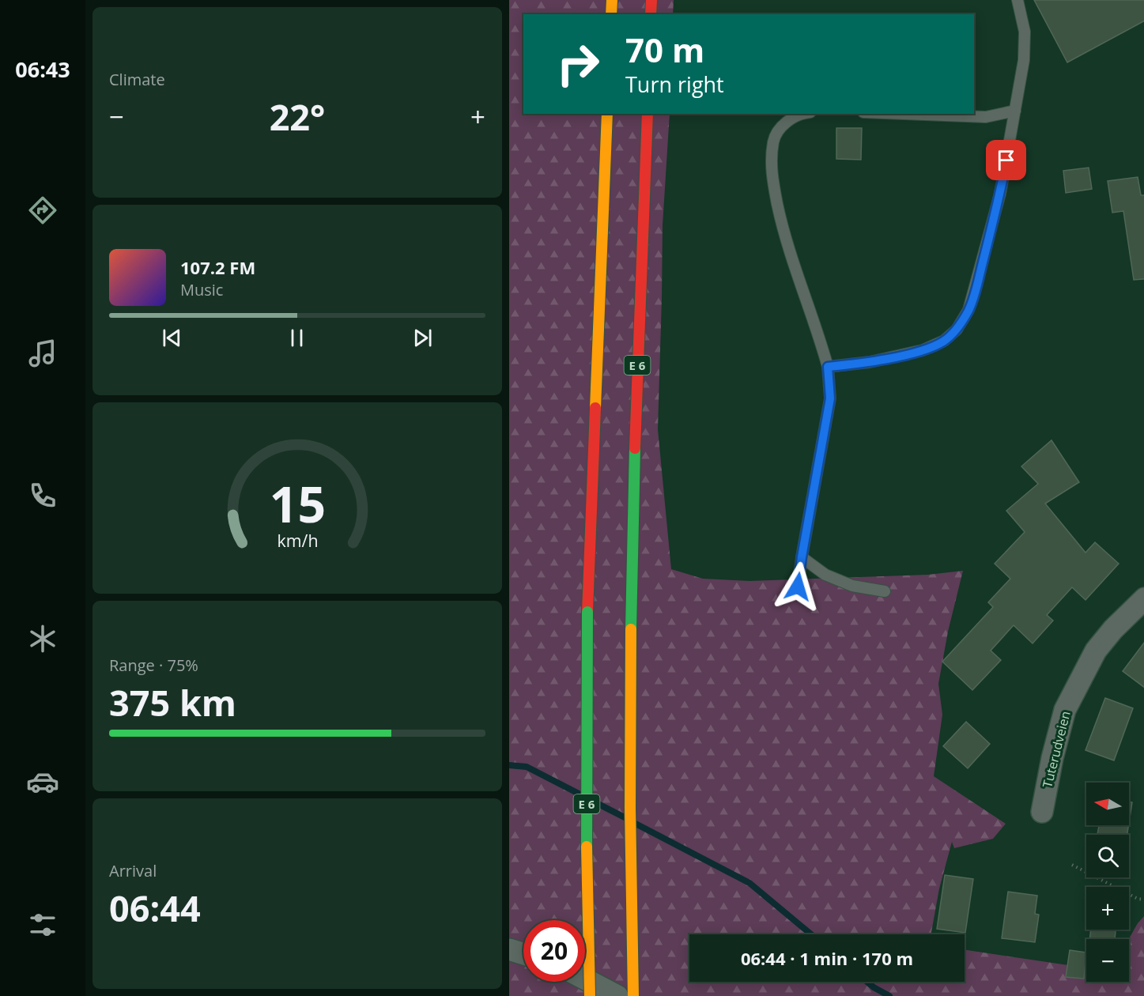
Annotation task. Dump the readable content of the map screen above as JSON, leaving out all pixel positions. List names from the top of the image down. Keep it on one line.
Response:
{"streets":{"highway":["E 6"],"street":["Tuterudveien"]},"north":"left","page":{"tabs":"06:43","tile":["Climate",["Range · 75%","375 km"],["Arrival","06:44"]],"turn":["70 m","Turn right"],"heat":["−","22°","+"],"song":["107.2 FM","Music"],"map_buttons":["+","−"],"limit":"20","trip":"06:44 · 1 min · 170 m","gauge":["15","km/h"]}}
